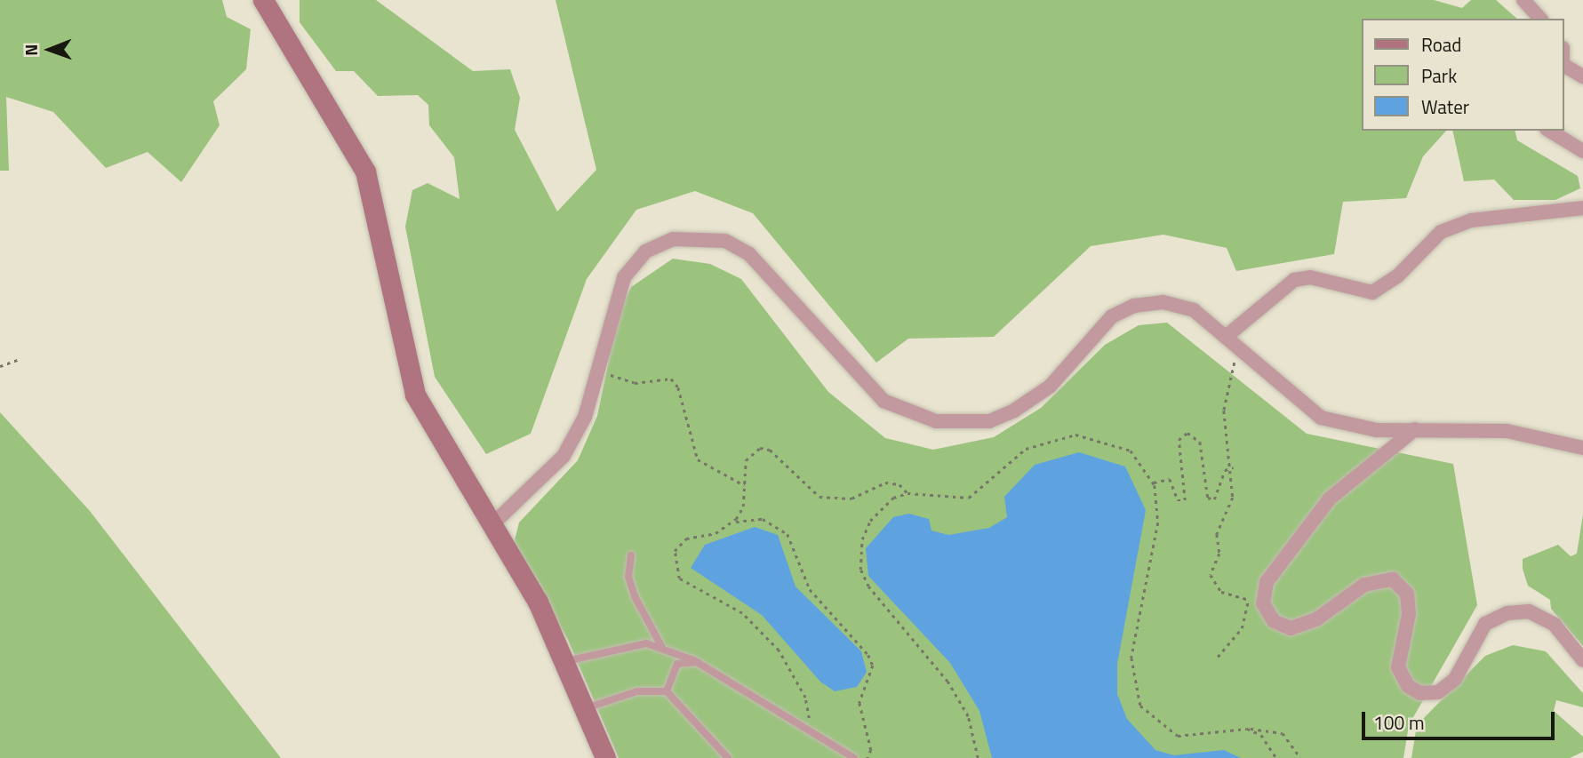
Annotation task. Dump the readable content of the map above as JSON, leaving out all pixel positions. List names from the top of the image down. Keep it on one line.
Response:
{"legend":["Road","Park","Water"],"scale_bar":"100 m","north":"left"}
